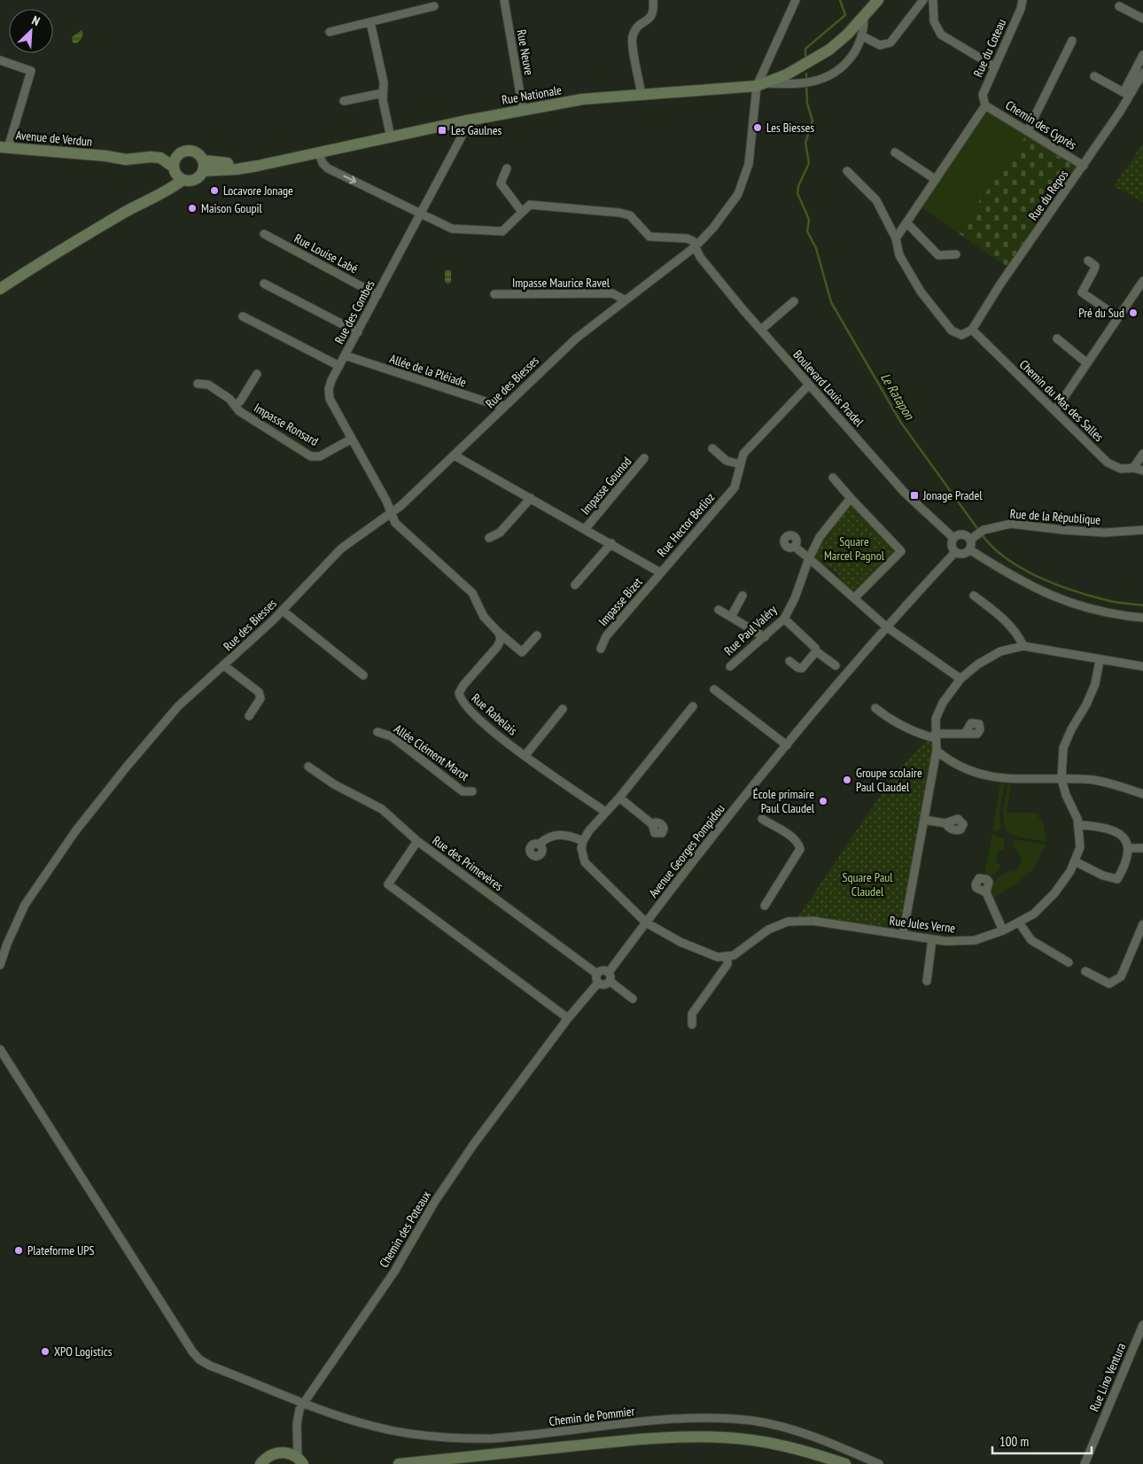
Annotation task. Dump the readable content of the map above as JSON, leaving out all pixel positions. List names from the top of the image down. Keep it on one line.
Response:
{"streets":{"main road":["Rue Nationale","Avenue de Verdun"],"street":["Rue du Coteau","Rue Neuve","Chemin des Cyprès","Rue du Repos","Rue Louise Labé","Impasse Maurice Ravel","Rue des Combes","Allée de la Pléiade","Rue des Biesses","Boulevard Louis Pradel","Chemin du Mas des Salles","Impasse Ronsard","Impasse Gounod","Rue de la République","Rue Hector Berlioz","Impasse Bizet","Rue Paul Valéry","Rue Rabelais","Allée Clément Marot","Avenue Georges Pompidou","Rue des Primevères","Rue Jules Verne","Chemin des Poteaux","Rue Lino Ventura","Chemin de Pommier"]},"crossings":[["Rue du Coteau","Chemin des Cyprès"],["Rue Neuve","Rue Nationale"],["Rue Nationale","Avenue de Verdun"],["Rue Nationale","Rue des Combes"],["Rue Nationale","Rue des Biesses"],["Chemin des Cyprès","Rue du Repos"],["Rue du Repos","Chemin du Mas des Salles"],["Rue Louise Labé","Rue des Combes"],["Impasse Maurice Ravel","Rue des Biesses"],["Rue des Combes","Allée de la Pléiade"],["Rue des Combes","Rue des Biesses"],["Rue des Combes","Impasse Ronsard"],["Allée de la Pléiade","Rue des Biesses"],["Rue des Biesses","Boulevard Louis Pradel"],["Rue des Biesses","Rue Hector Berlioz"],["Boulevard Louis Pradel","Rue de la République"],["Boulevard Louis Pradel","Rue Hector Berlioz"],["Boulevard Louis Pradel","Avenue Georges Pompidou"],["Impasse Gounod","Rue Hector Berlioz"],["Rue de la République","Avenue Georges Pompidou"],["Rue Hector Berlioz","Impasse Bizet"],["Avenue Georges Pompidou","Rue des Primevères"],["Rue des Primevères","Chemin des Poteaux"],["Chemin des Poteaux","Chemin de Pommier"]],"water":["Le Ratapon"],"parks":["Square Marcel Pagnol","Square Paul Claudel"],"places":{"other":["Les Biesses","Locavore Jonage","Maison Goupil","Pré du Sud","Groupe scolaire Paul Claudel","École primaire Paul Claudel","Plateforme UPS","XPO Logistics"],"transit":["Les Gaulnes","Jonage Pradel"]},"scale_bar":"100 m","north":"top right"}
